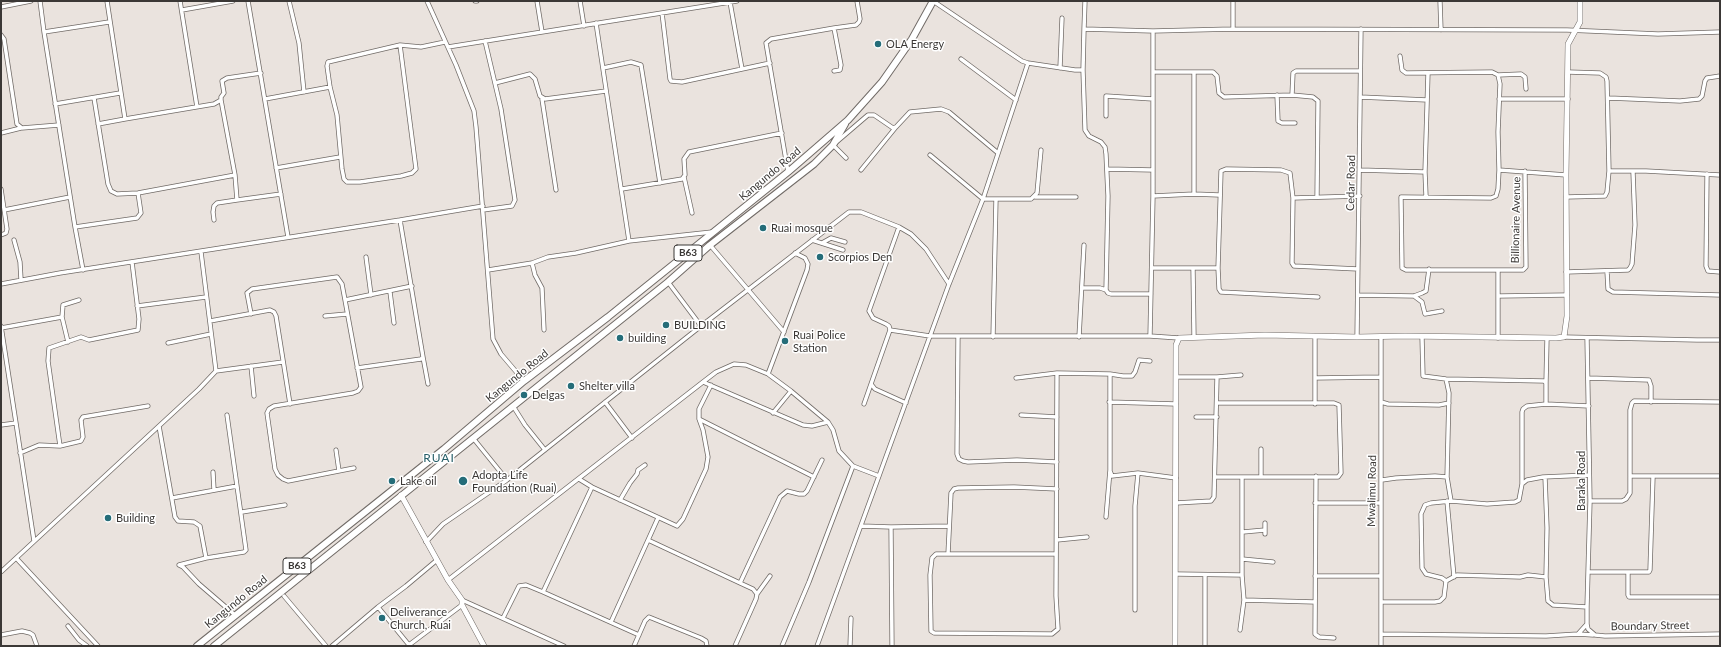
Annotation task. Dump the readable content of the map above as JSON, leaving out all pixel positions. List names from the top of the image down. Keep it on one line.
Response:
{"streets":{"highway":["Kangundo Road","B63"],"street":["Cedar Road","Billionaire Avenue","Baraka Road","Mwalimu Road","Boundary Street"]},"crossings":[["Baraka Road","Boundary Street"]],"districts":["RUAI"],"places":["OLA Energy","Ruai mosque","Scorpios Den","BUILDING","building","Ruai Police Station","Shelter villa","Delgas","Lake oil","Adopta Life Foundation (Ruai)","Building","Deliverance Church, Ruai"]}
